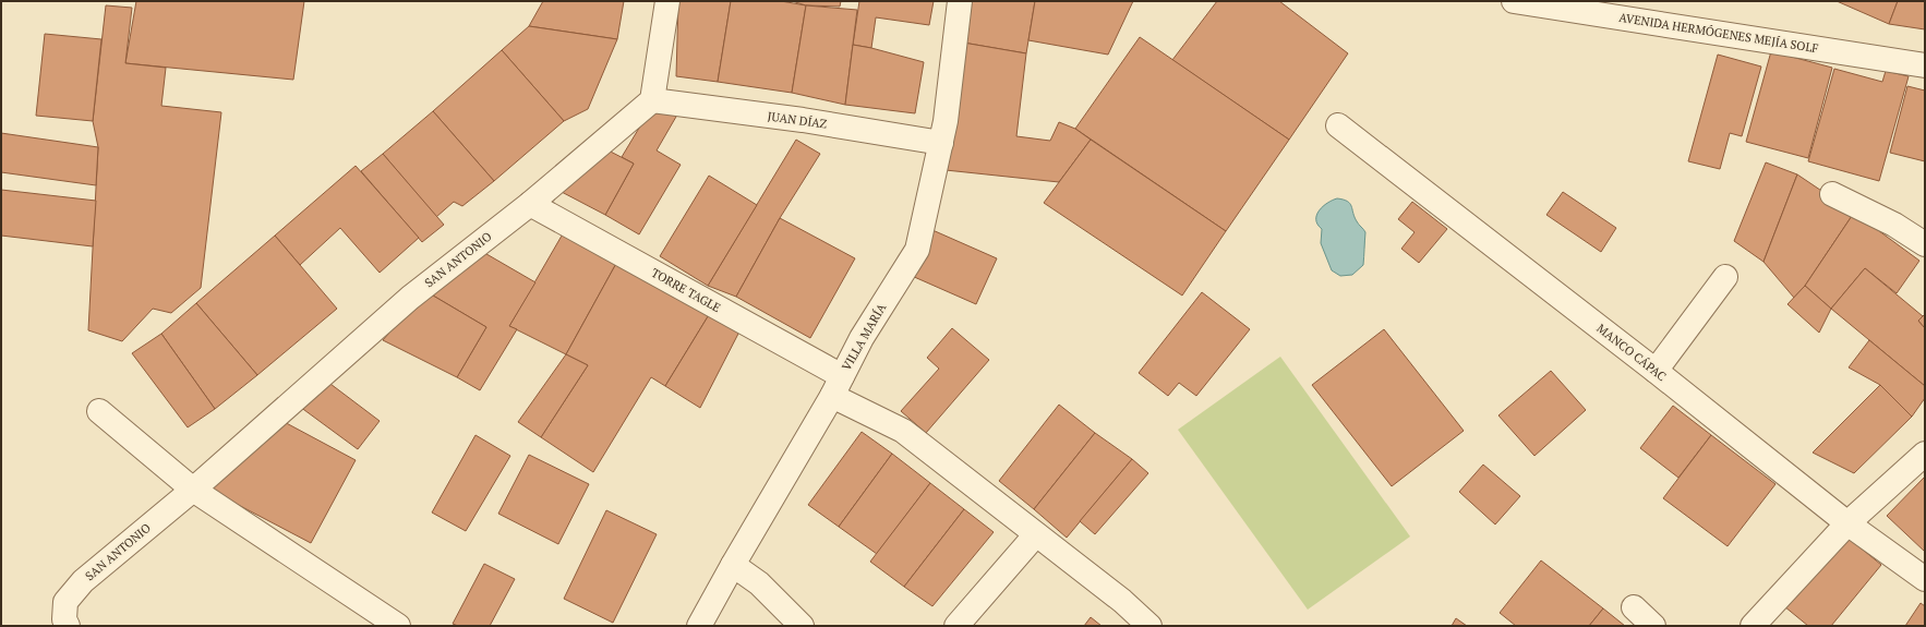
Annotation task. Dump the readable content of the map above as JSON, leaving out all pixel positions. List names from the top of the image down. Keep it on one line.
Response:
{"streets":{"street":["AVENIDA HERMÓGENES MEJÍA SOLF","JUAN DÍAZ","SAN ANTONIO","TORRE TAGLE","VILLA MARÍA","MANCO CÁPAC"]},"crossings":[["JUAN DÍAZ","SAN ANTONIO"],["JUAN DÍAZ","VILLA MARÍA"],["SAN ANTONIO","TORRE TAGLE"],["TORRE TAGLE","VILLA MARÍA"]]}
